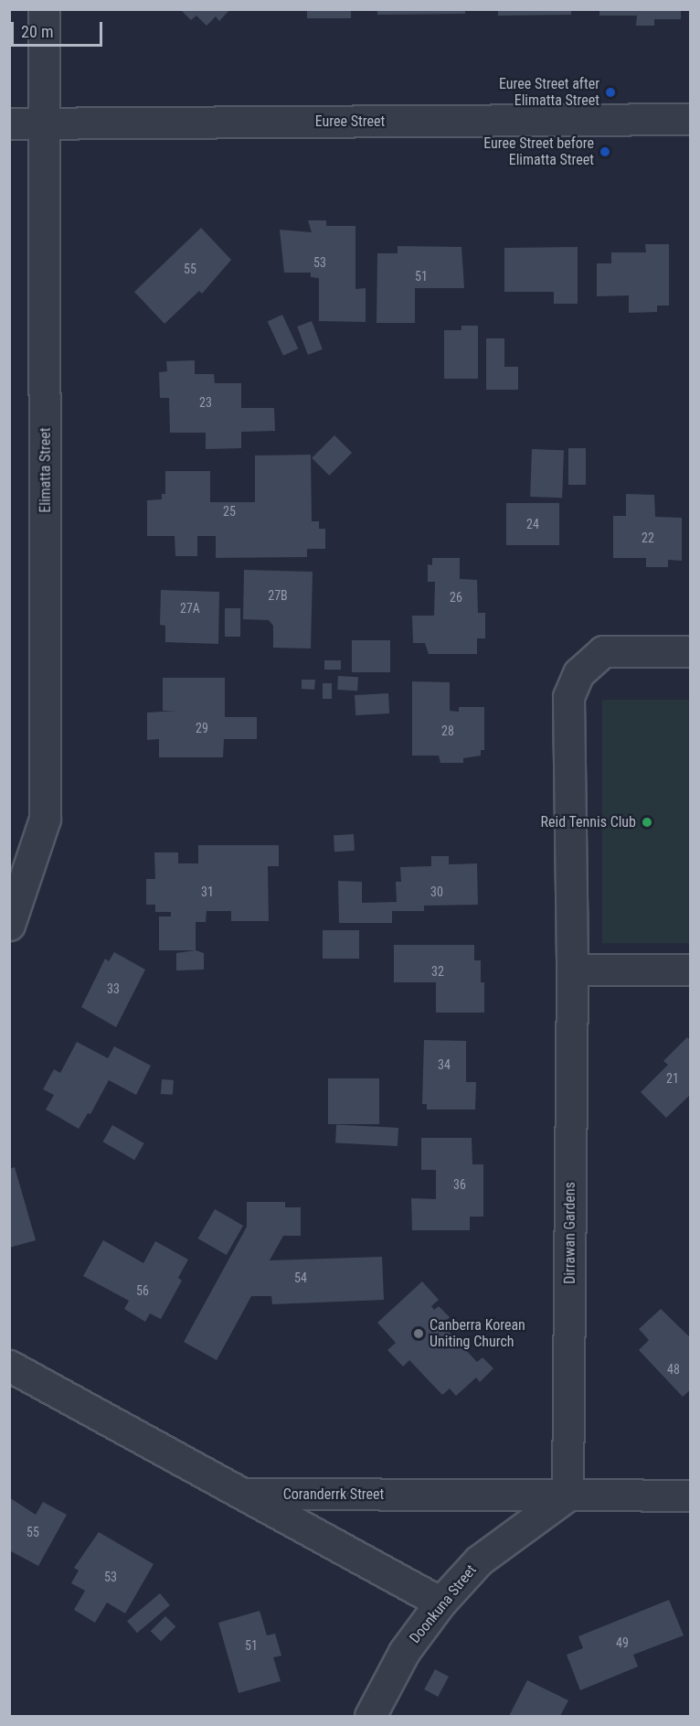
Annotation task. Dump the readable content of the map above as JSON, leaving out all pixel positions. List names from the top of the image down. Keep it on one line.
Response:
{"streets":{"street":["Euree Street","Elimatta Street","Dirrawan Gardens","Coranderrk Street","Doonkuna Street"]},"crossings":[["Euree Street","Elimatta Street"],["Dirrawan Gardens","Coranderrk Street"],["Dirrawan Gardens","Doonkuna Street"],["Coranderrk Street","Doonkuna Street"]],"places":["Euree Street after Elimatta Street","Euree Street before Elimatta Street","Reid Tennis Club","Canberra Korean Uniting Church"],"house_numbers":["53","55","51","23","25","24","22","27B","26","27A","29","28","31","30","32","33","34","21","36","54","56","48","55","53","49","51"],"scale_bar":"20 m"}
